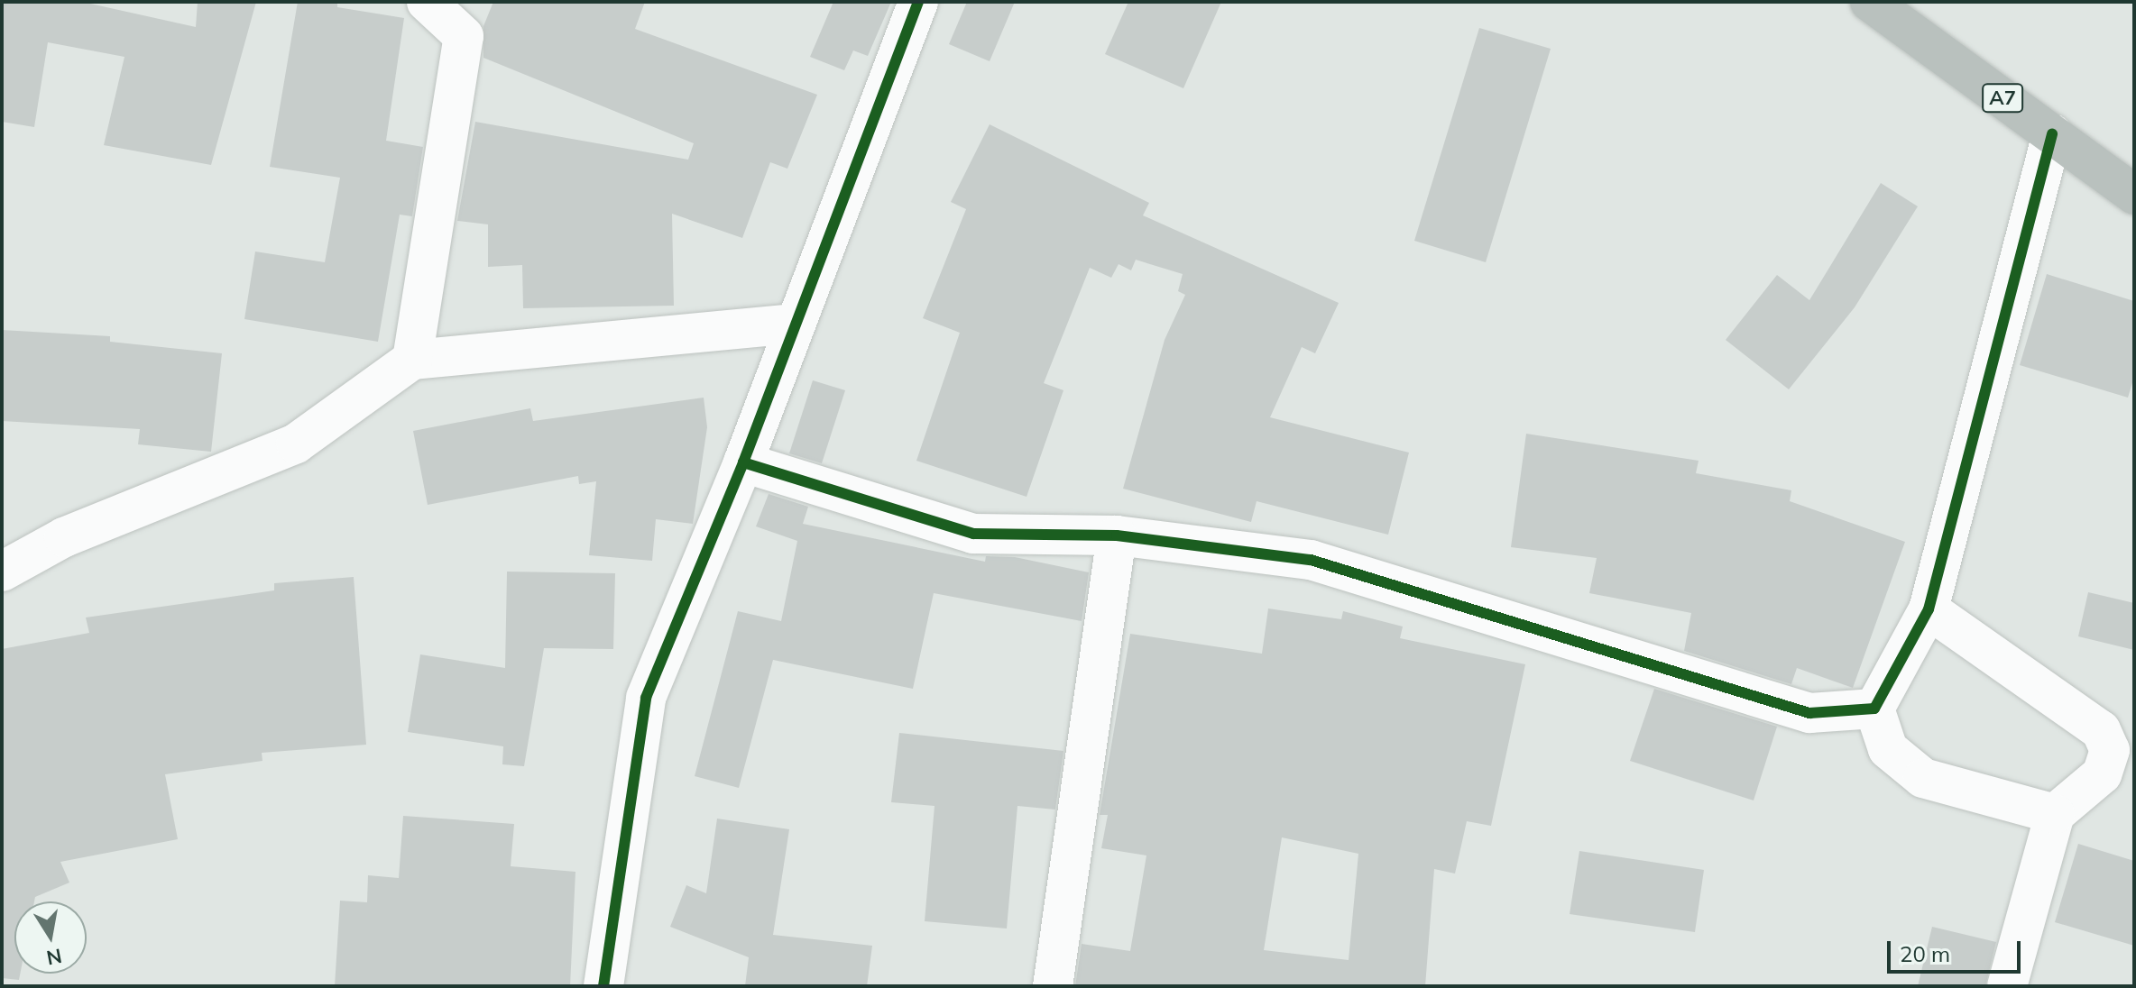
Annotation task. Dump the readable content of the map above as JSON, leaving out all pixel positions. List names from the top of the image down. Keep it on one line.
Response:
{"streets":{"highway":["A7"]},"scale_bar":"20 m","north":"bottom"}
